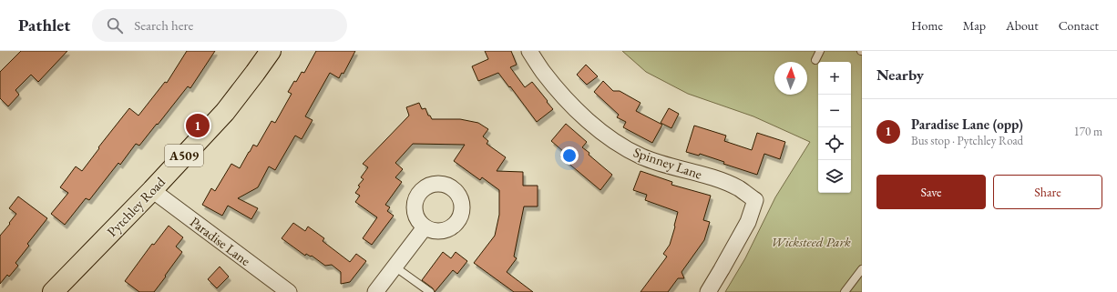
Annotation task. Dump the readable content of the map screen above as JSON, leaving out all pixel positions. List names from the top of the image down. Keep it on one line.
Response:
{"streets":{"main road":["A509","Pytchley Road"],"street":["Spinney Lane","Paradise Lane"]},"crossings":[["Pytchley Road","Paradise Lane"]],"parks":["Wicksteed Park"],"north":"top","page":{"header":"Pathlet","search":"Search here","nav":["Home","Map","About","Contact"],"heading":"Nearby","map_buttons":["+","−"],"list":[{"mark":"1","name":"Paradise Lane (opp)","note":"Bus stop · Pytchley Road","value":"170 m"}],"pins":"1","buttons":["Save","Share"]}}
